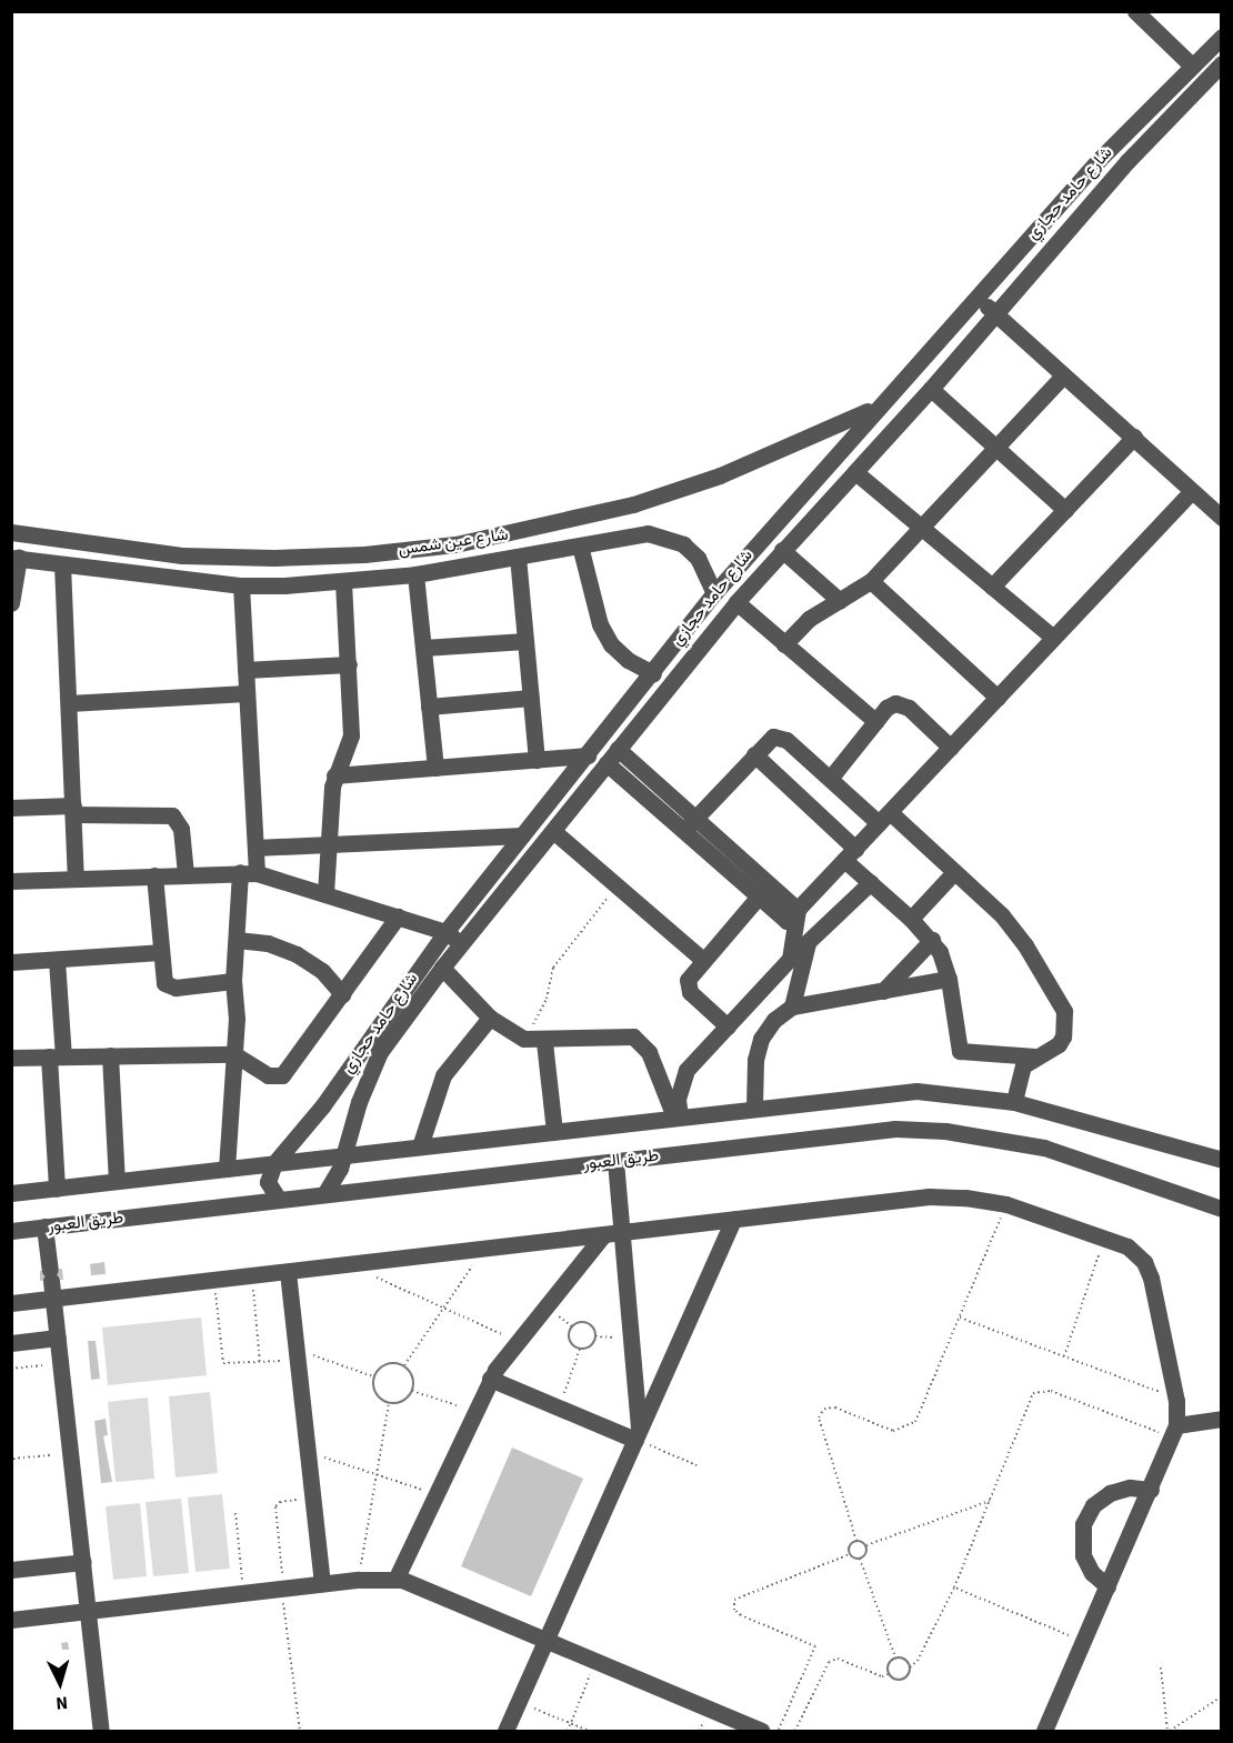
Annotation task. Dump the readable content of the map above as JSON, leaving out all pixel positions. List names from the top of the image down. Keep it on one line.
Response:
{"streets":{"street":["شارع حامد حجازي","شارع عين شمس","طريق العبور"]},"crossings":[["شارع حامد حجازي","شارع عين شمس"],["شارع حامد حجازي","طريق العبور"]],"north":"bottom"}
